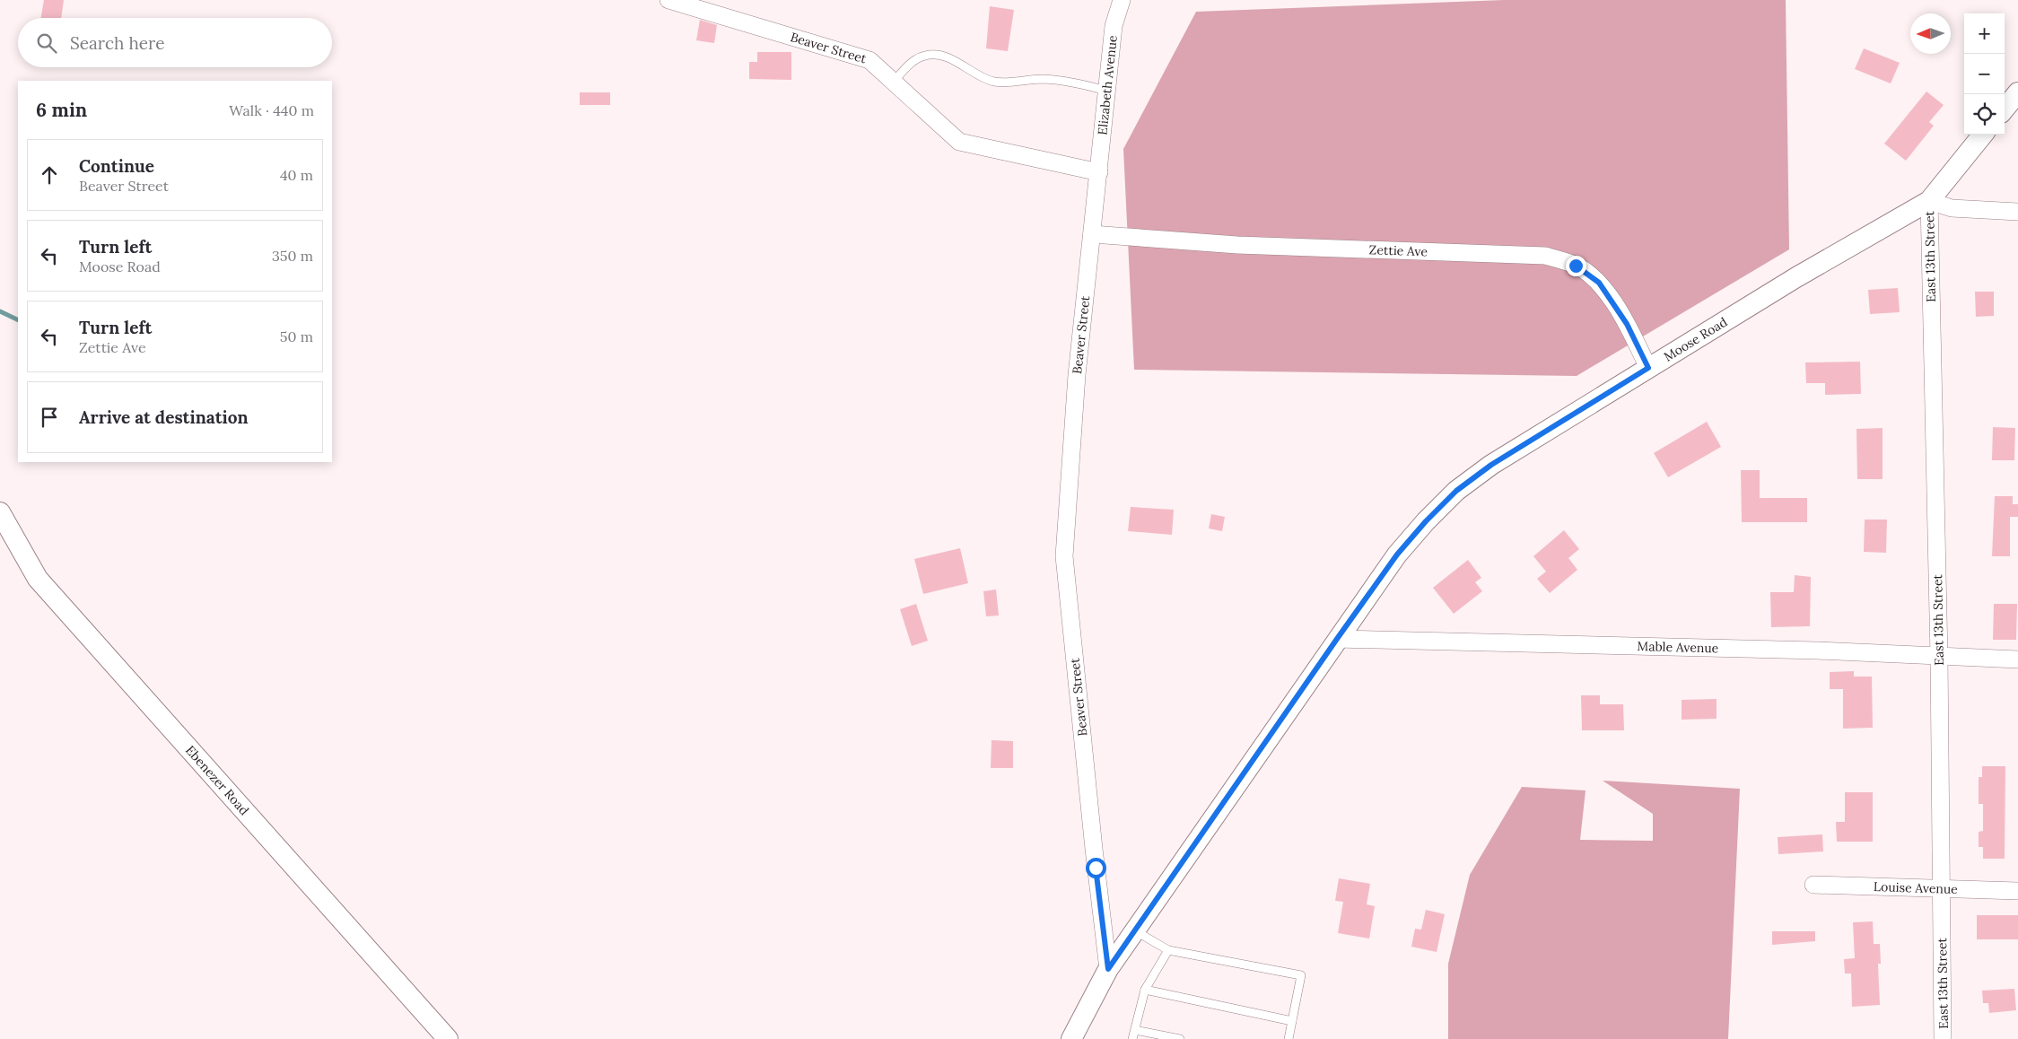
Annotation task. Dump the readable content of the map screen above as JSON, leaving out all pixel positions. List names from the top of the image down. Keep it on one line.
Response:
{"streets":{"street":["Beaver Street","Elizabeth Avenue","Zettie Ave","East 13th Street","Moose Road","Mable Avenue","Ebenezer Road","Louise Avenue"]},"crossings":[["Beaver Street","Elizabeth Avenue"],["Beaver Street","Zettie Ave"],["Beaver Street","Moose Road"],["Zettie Ave","Moose Road"],["East 13th Street","Moose Road"],["East 13th Street","Mable Avenue"],["East 13th Street","Louise Avenue"],["Moose Road","Mable Avenue"]],"north":"left","page":{"map_buttons":["+","−"],"search":"Search here","heading":["6 min","Walk · 440 m"],"list":[["Continue","Beaver Street","40 m"],["Turn left","Moose Road","350 m"],["Turn left","Zettie Ave","50 m"],"Arrive at destination"]}}
